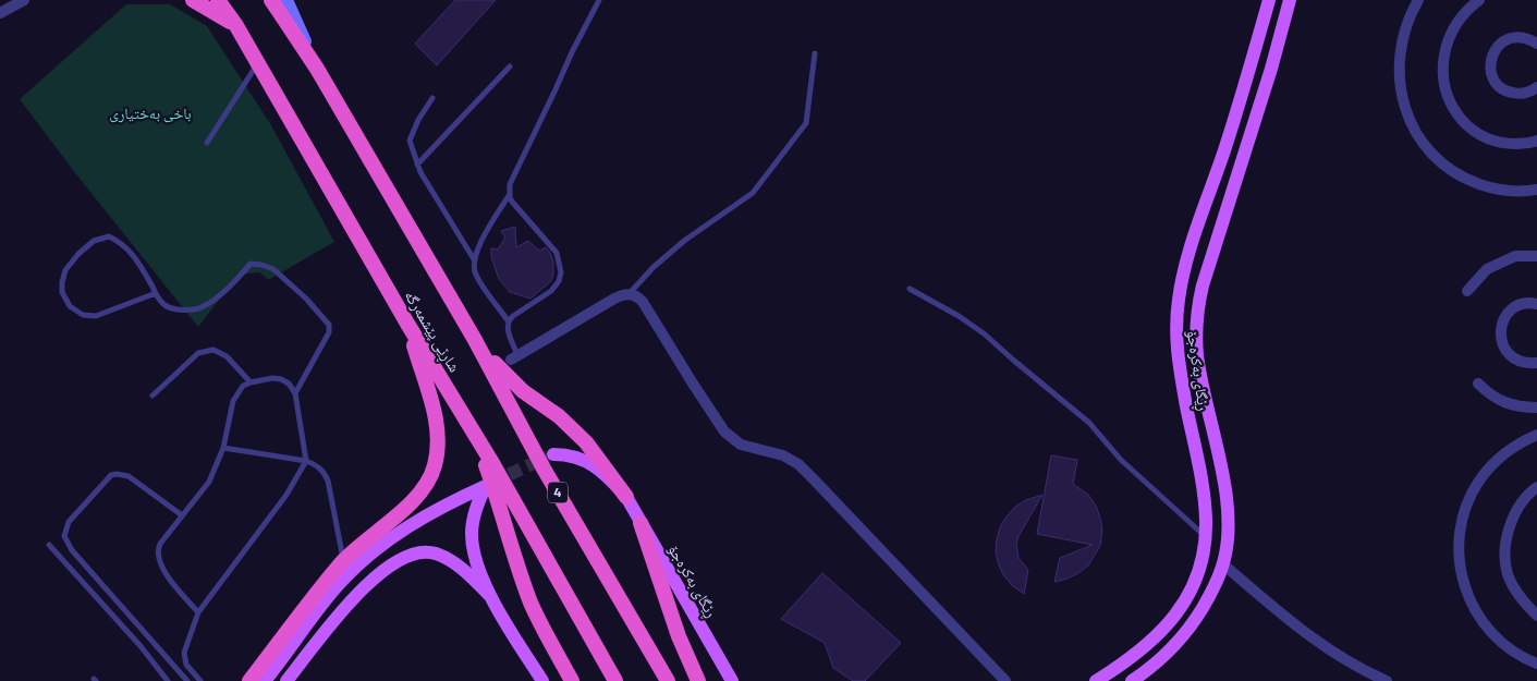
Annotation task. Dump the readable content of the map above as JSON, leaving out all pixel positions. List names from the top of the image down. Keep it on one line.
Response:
{"streets":{"highway":["شاڕێی پێشمەرگە","4"],"main road":["ڕێگای بەکرەجۆ"]},"parks":["باخی بەختیاری"]}
